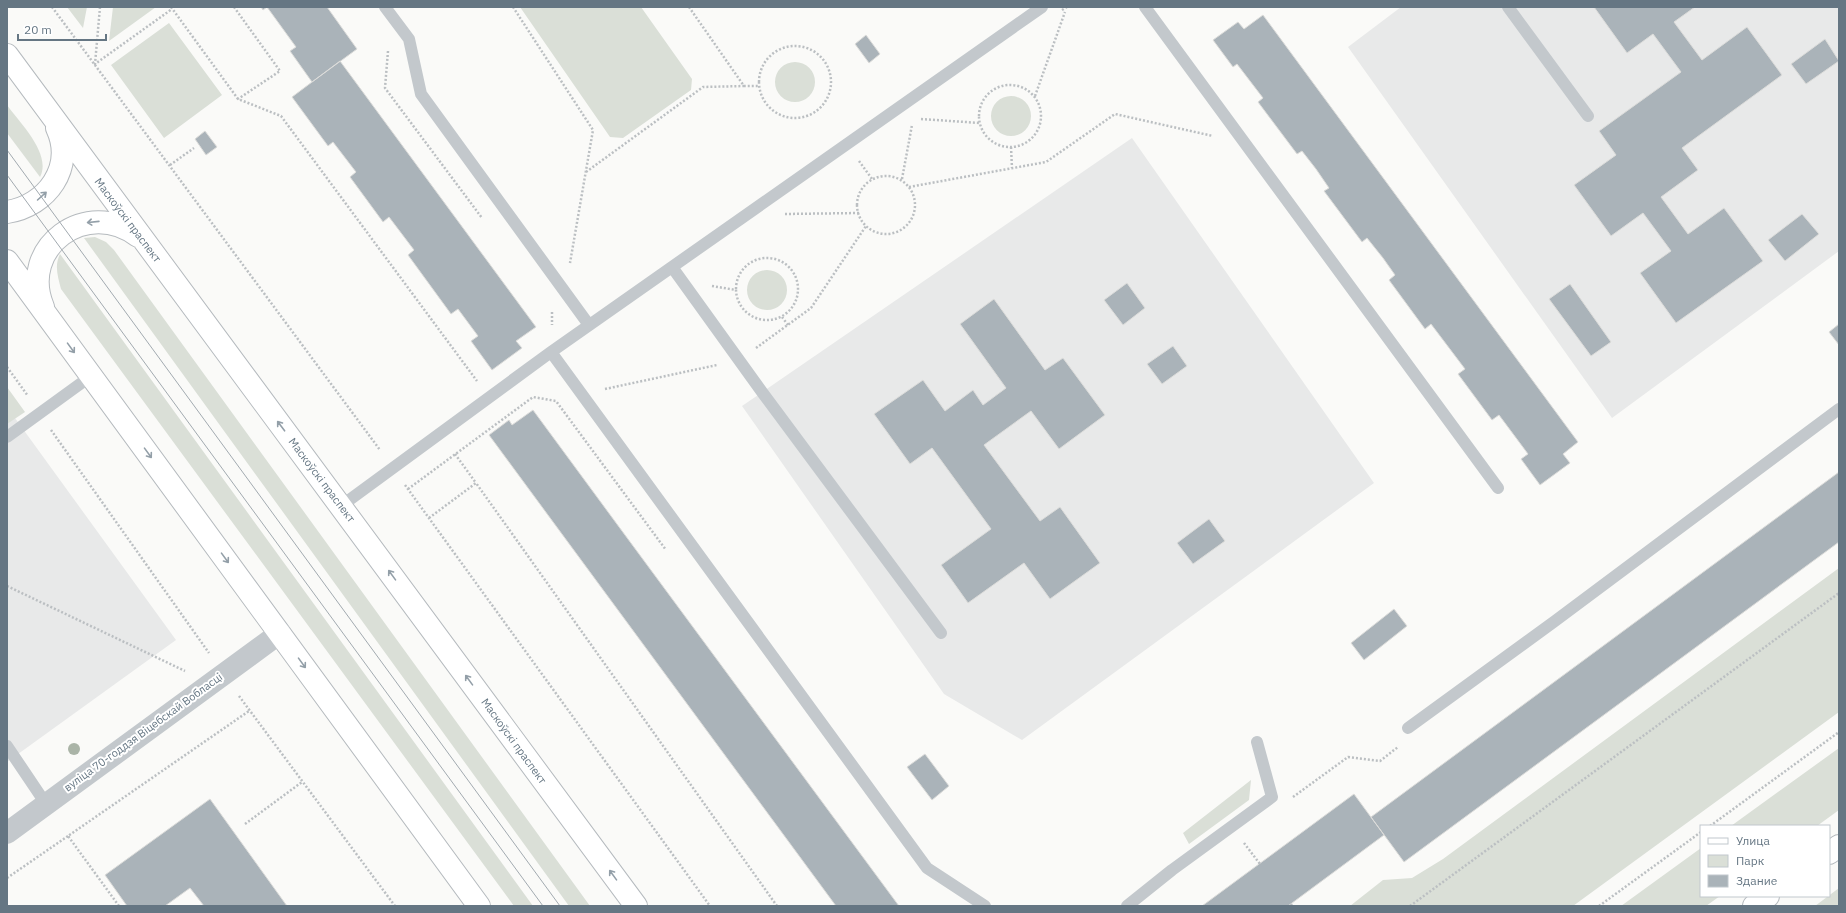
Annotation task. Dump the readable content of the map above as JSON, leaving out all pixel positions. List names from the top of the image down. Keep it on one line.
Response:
{"streets":{"main road":["Маскоўскі праспект"],"street":["вуліца 70-годдзя Віцебскай Вобласці"]},"legend":["Улица","Парк","Здание"],"scale_bar":"20 m"}
